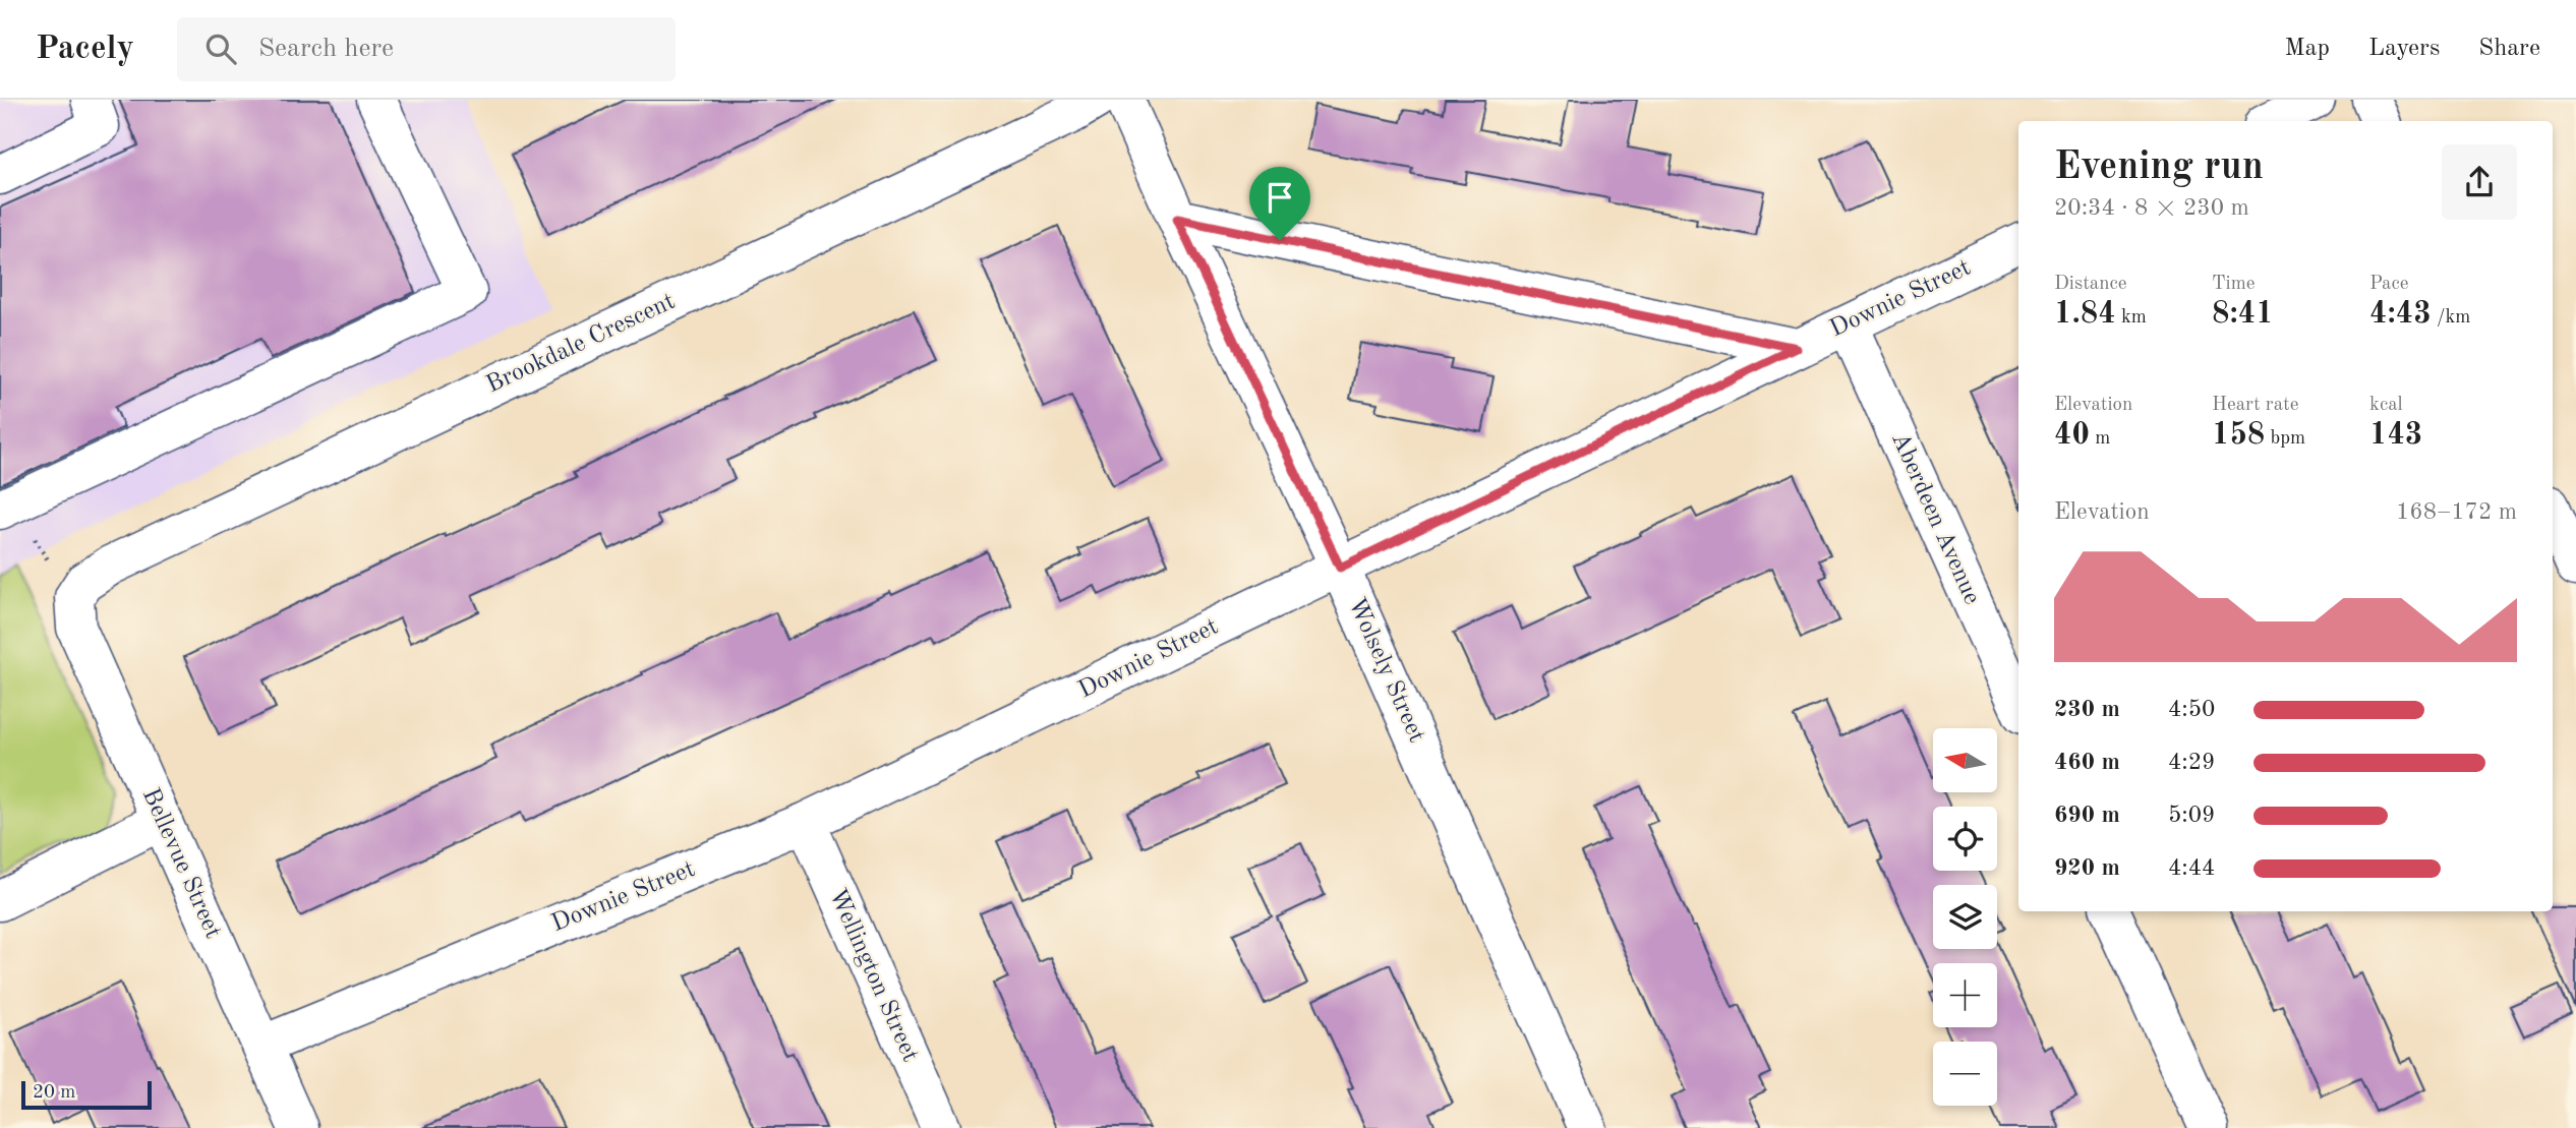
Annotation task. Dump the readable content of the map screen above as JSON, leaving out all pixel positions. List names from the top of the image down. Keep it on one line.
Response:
{"streets":{"street":["Downie Street","Brookdale Crescent","Aberdeen Avenue","Wolsely Street","Bellevue Street","Wellington Street"]},"crossings":[["Downie Street","Aberdeen Avenue"],["Downie Street","Wolsely Street"],["Downie Street","Bellevue Street"],["Downie Street","Wellington Street"],["Brookdale Crescent","Bellevue Street"]],"scale_bar":"20 m","north":"left","page":{"header":"Pacely","search":"Search here","nav":["Map","Layers","Share"],"heading":["Evening run","20:34 · 8 × 230 m"],"stats":[["Distance","1.84 km"],["Time","8:41"],["Pace","4:43 /km"],["Elevation","40 m"],["Heart rate","158 bpm"],["kcal","143"]],"chart":["Elevation","168–172 m"],"list":[{"name":"230 m","note":"4:50"},{"name":"460 m","note":"4:29"},{"name":"690 m","note":"5:09"},{"name":"920 m","note":"4:44"}],"map_buttons":["+","−"],"scale":"20 m"}}
